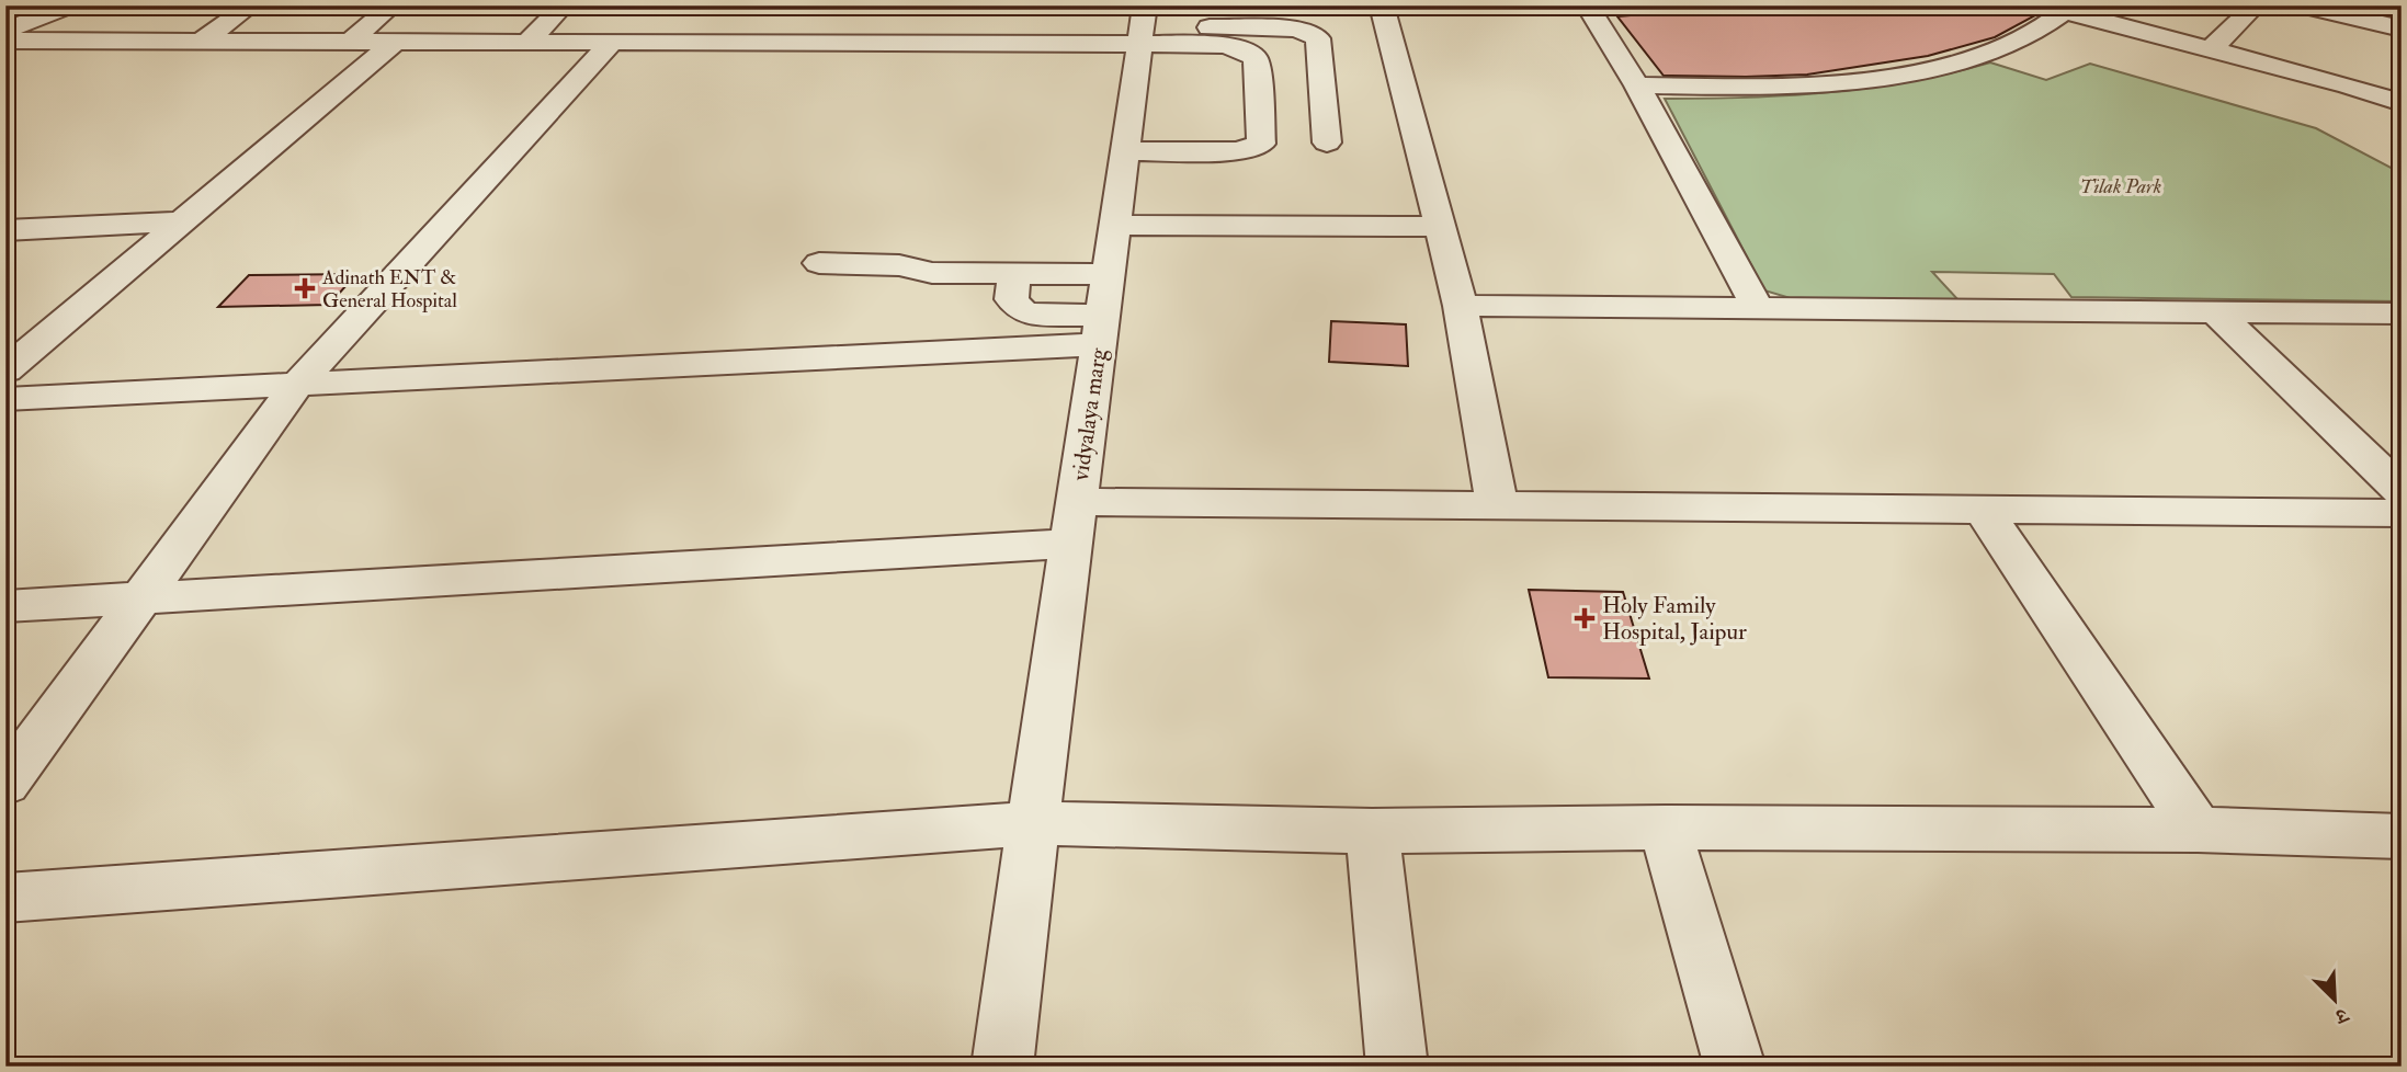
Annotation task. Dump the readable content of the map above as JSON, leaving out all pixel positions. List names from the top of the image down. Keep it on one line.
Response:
{"streets":{"street":["vidyalaya marg"]},"parks":["Tilak Park"],"places":{"health":["Adinath ENT & General Hospital","Holy Family Hospital, Jaipur"]},"north":"bottom right"}
